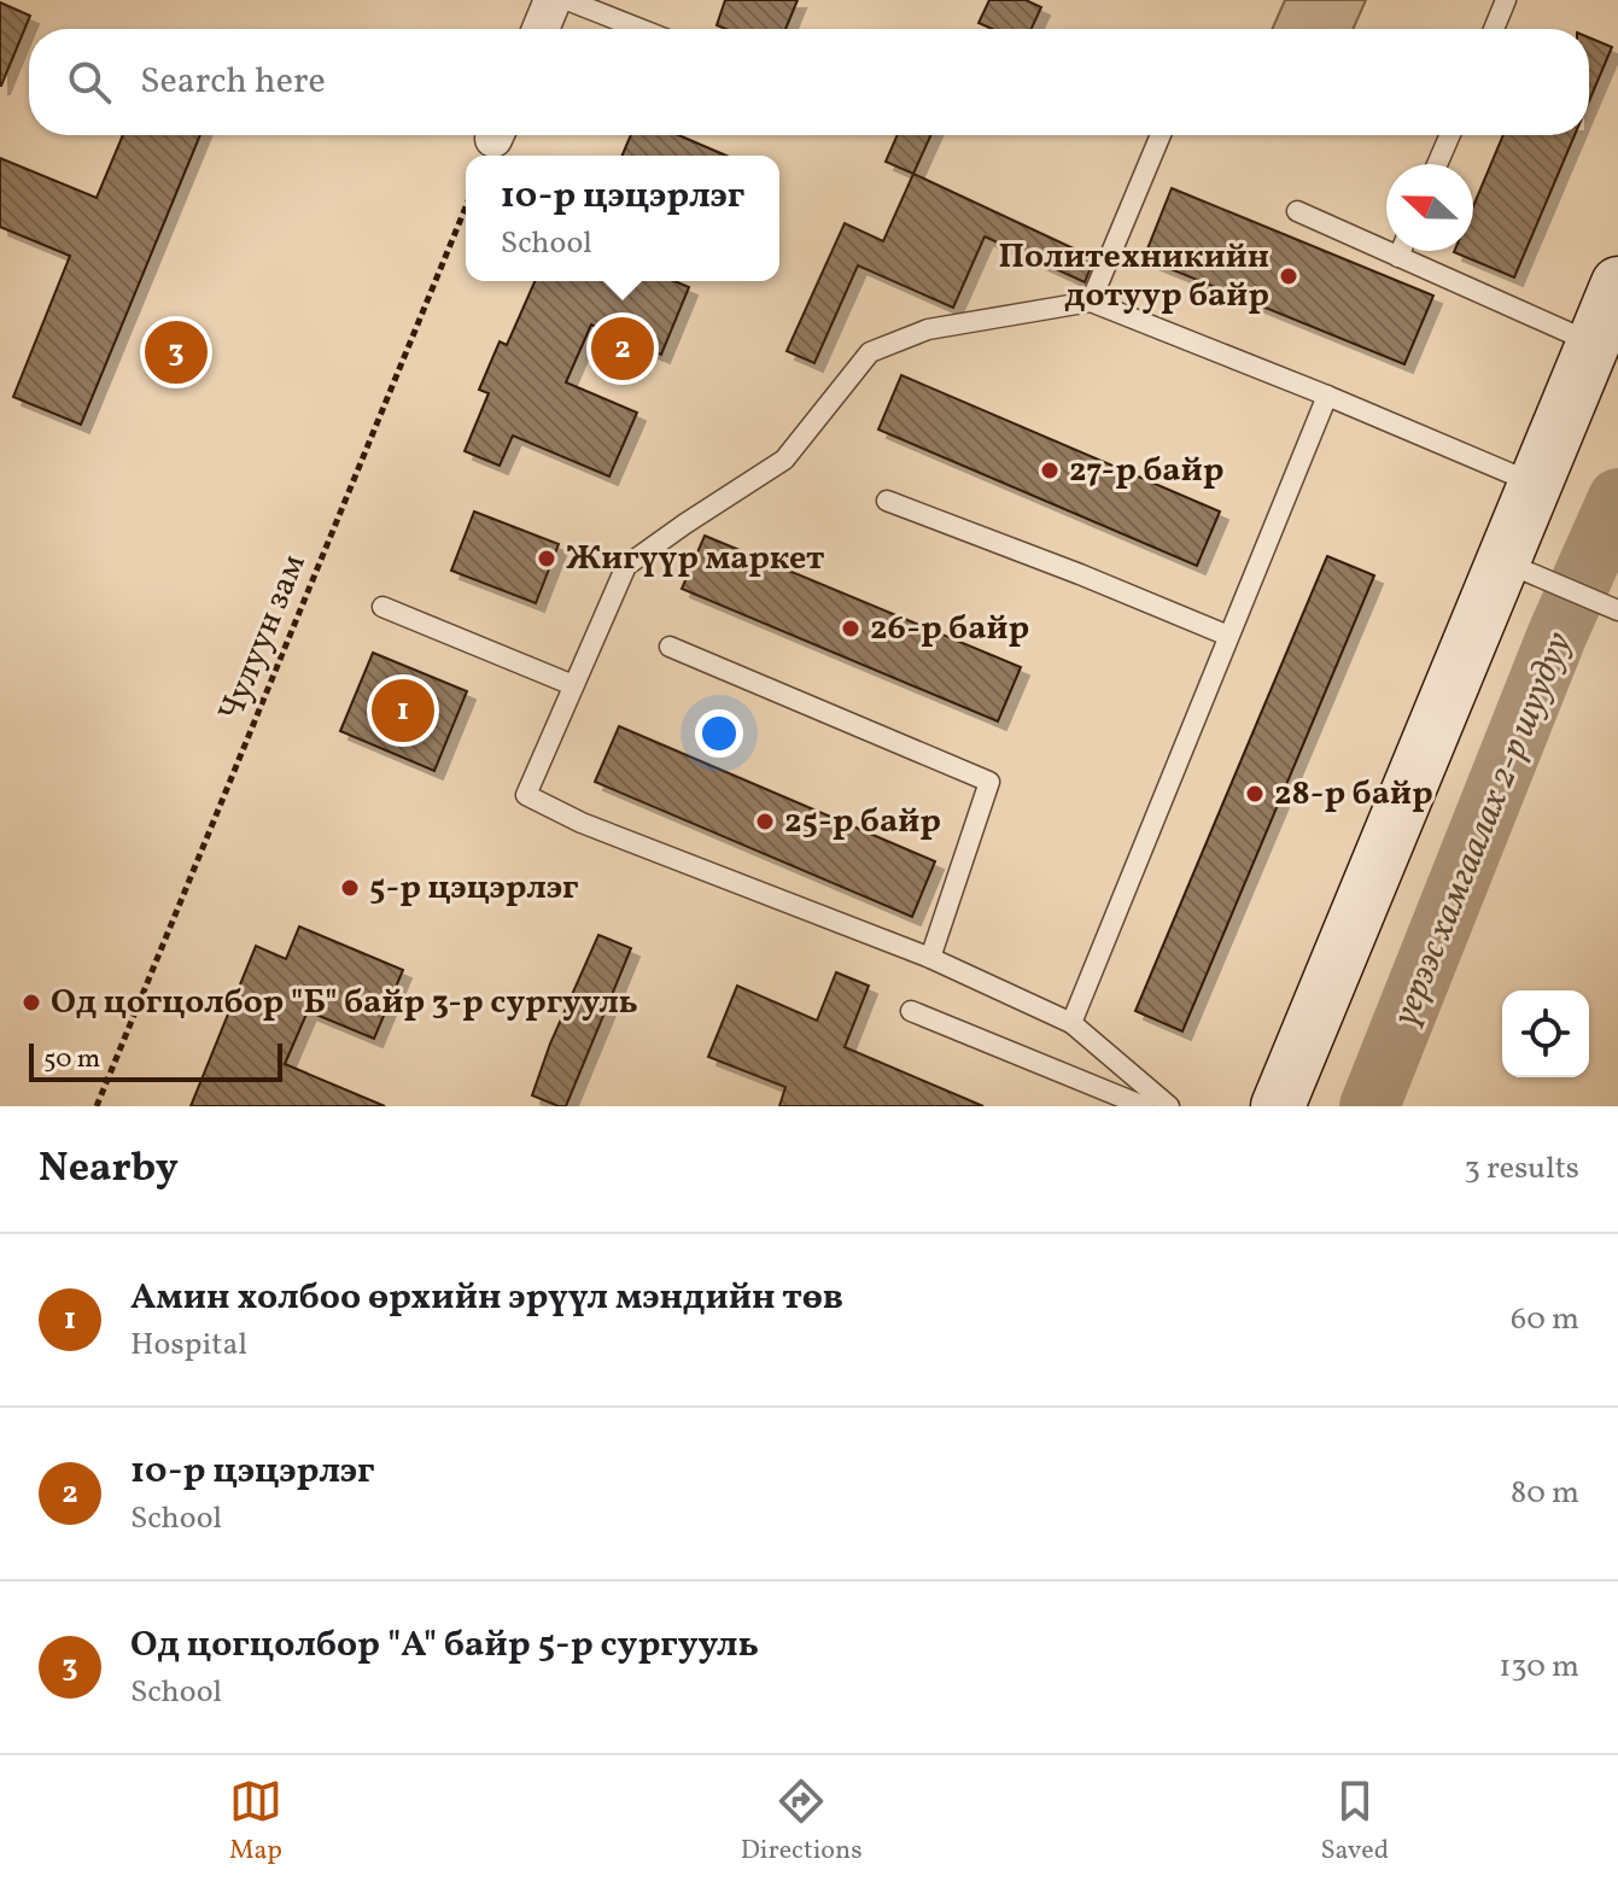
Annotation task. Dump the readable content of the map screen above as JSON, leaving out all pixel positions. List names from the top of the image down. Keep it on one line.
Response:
{"streets":{"path":["Чулуун зам"]},"water":["үерээс хамгаалах 2-р шуудуу"],"places":["Политехникийн дотуур байр","27-р байр","Жигүүр маркет","26-р байр","28-р байр","25-р байр","5-р цэцэрлэг","Од цогцолбор \"Б\" байр 3-р сургууль"],"scale_bar":"50 m","north":"left","page":{"search":"Search here","popup":["10-р цэцэрлэг","School"],"pins":["2","3","1"],"scale":"50 m","heading":["Nearby","3 results"],"list":[{"mark":"1","name":"Амин холбоо өрхийн эрүүл мэндийн төв","note":"Hospital","value":"60 m"},{"mark":"2","name":"10-р цэцэрлэг","note":"School","value":"80 m"},{"mark":"3","name":"Од цогцолбор \"А\" байр 5-р сургууль","note":"School","value":"130 m"}],"nav":["Map","Directions","Saved"]}}
